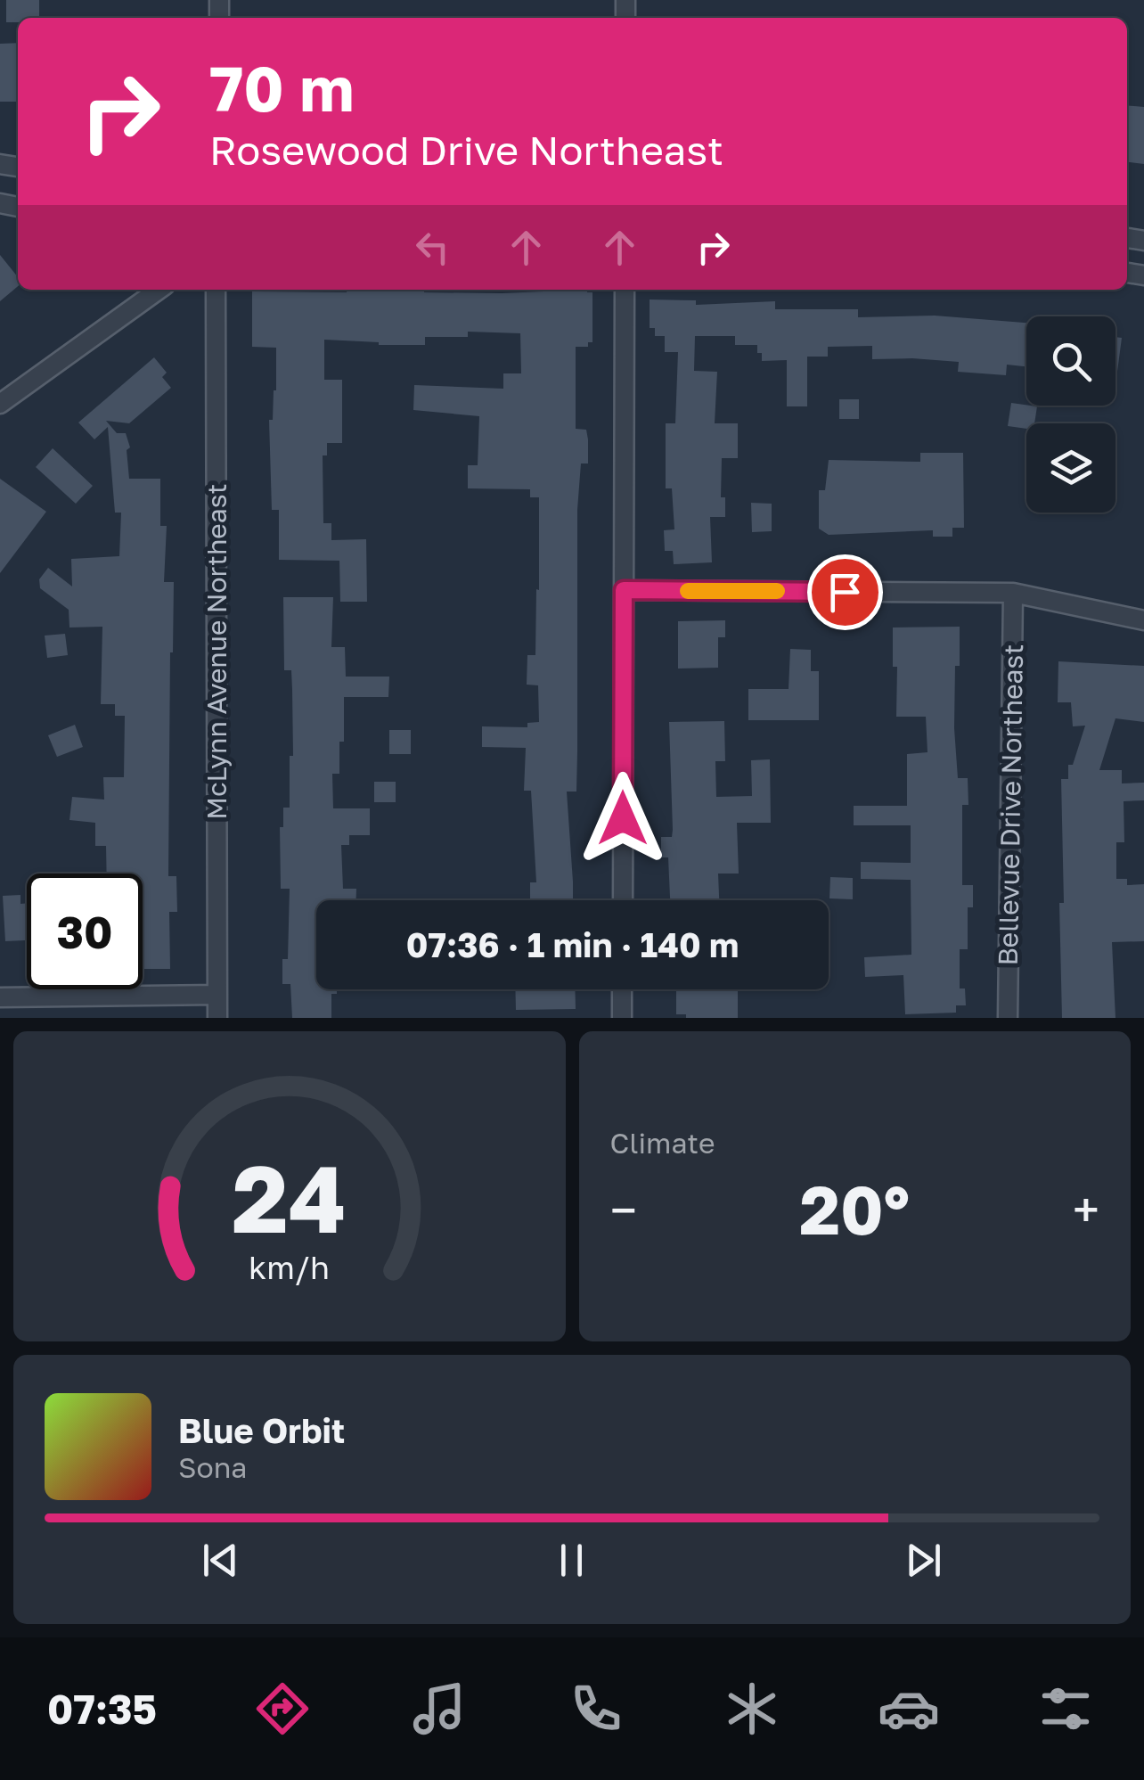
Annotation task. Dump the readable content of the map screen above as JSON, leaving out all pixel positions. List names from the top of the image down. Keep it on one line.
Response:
{"streets":{"street":["McLynn Avenue Northeast","Bellevue Drive Northeast"]},"page":{"turn":["70 m","Rosewood Drive Northeast"],"limit":"30","trip":"07:36 · 1 min · 140 m","tile":"Climate","heat":["−","20°","+"],"song":["Blue Orbit","Sona"],"tabs":"07:35","gauge":["24","km/h"]}}
